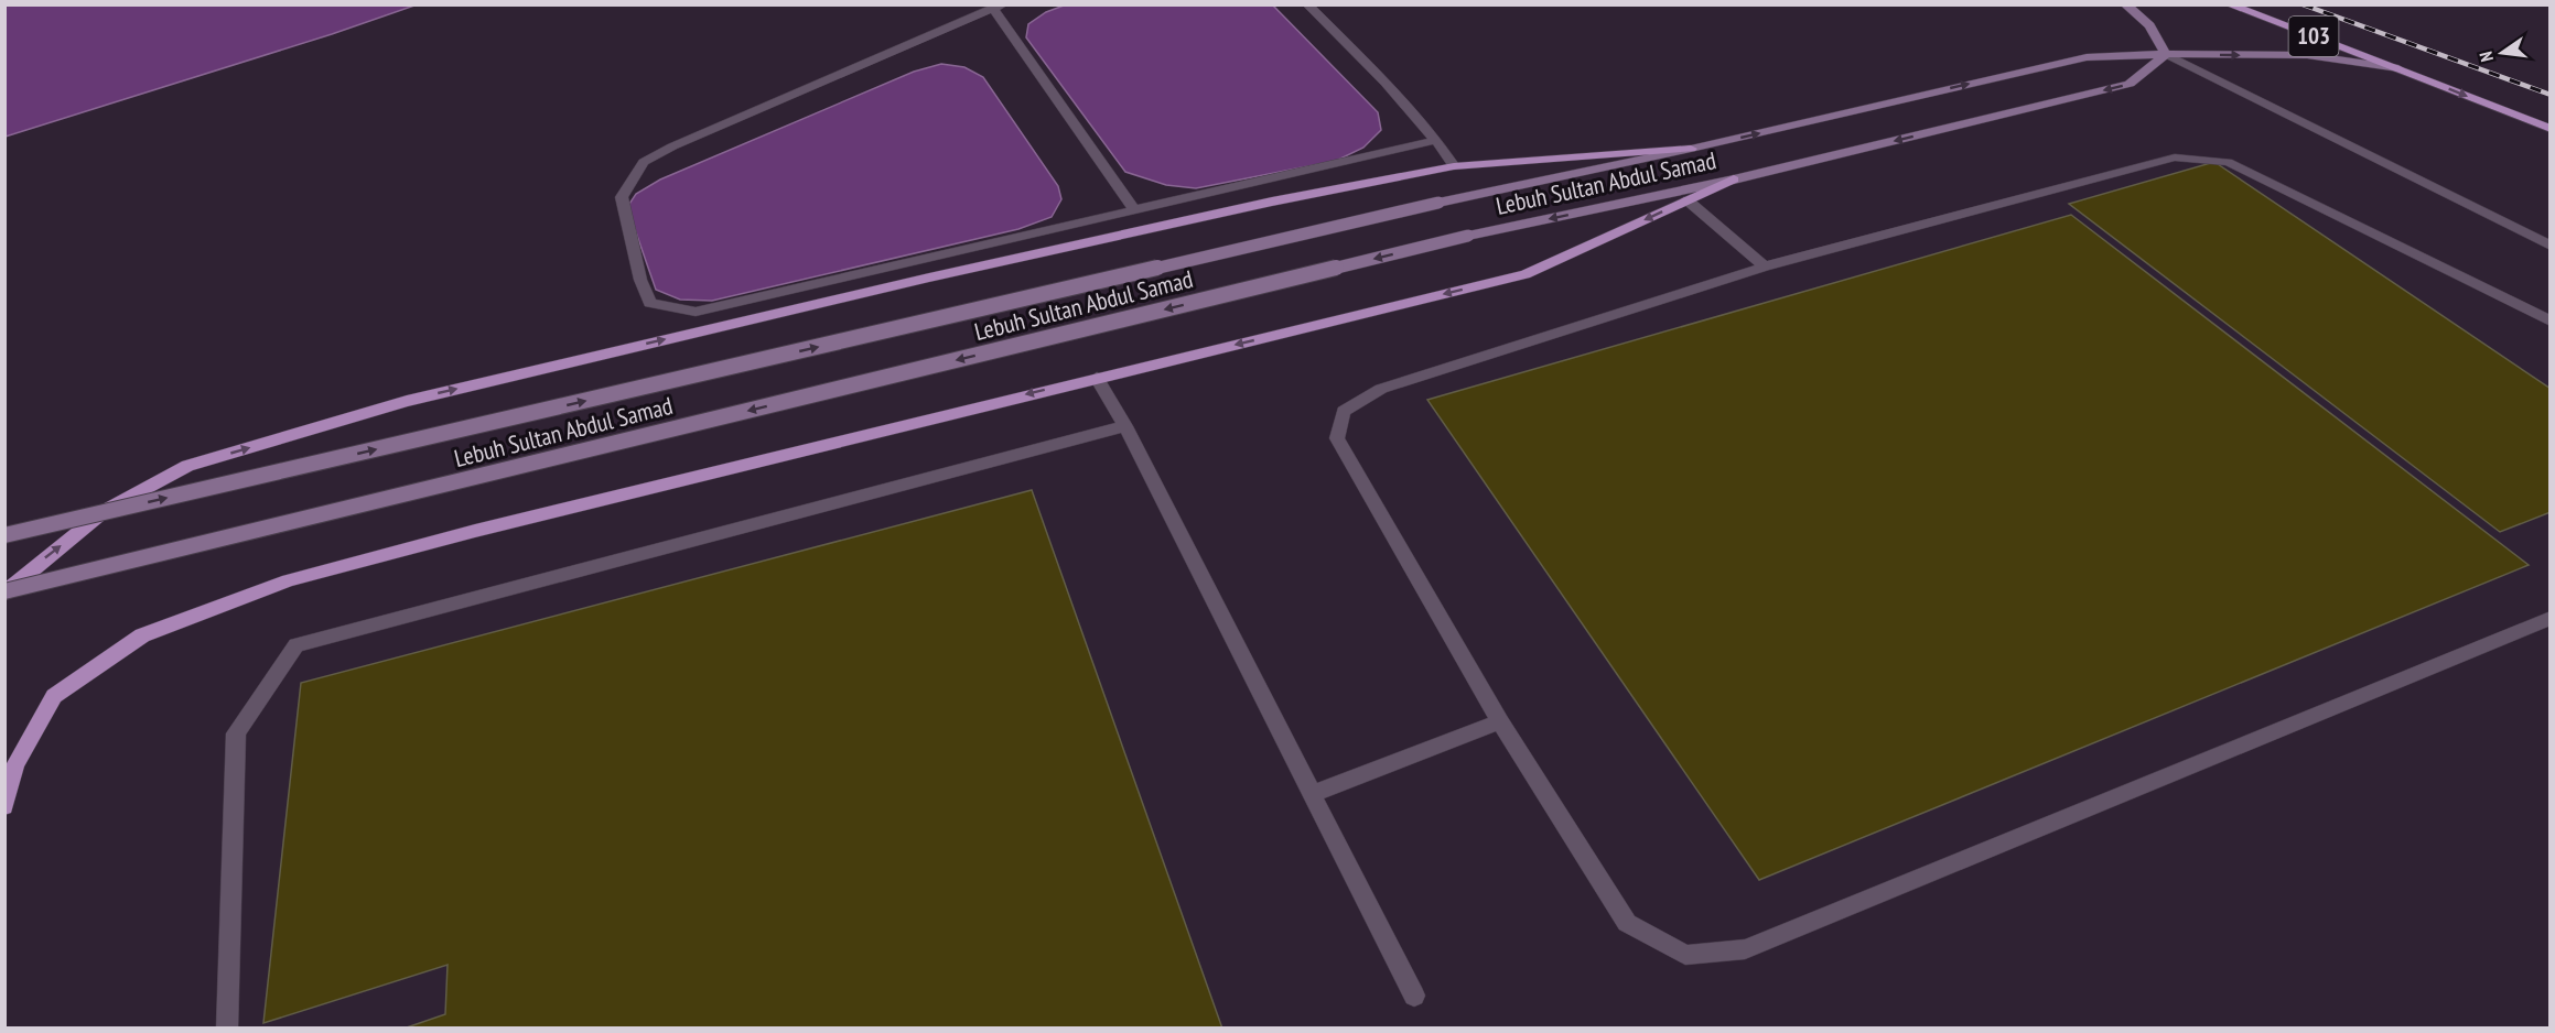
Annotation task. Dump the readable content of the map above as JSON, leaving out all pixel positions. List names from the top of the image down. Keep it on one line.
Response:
{"streets":{"main road":["103"],"street":["Lebuh Sultan Abdul Samad"]},"crossings":[["103","Lebuh Sultan Abdul Samad"]],"north":"left"}
